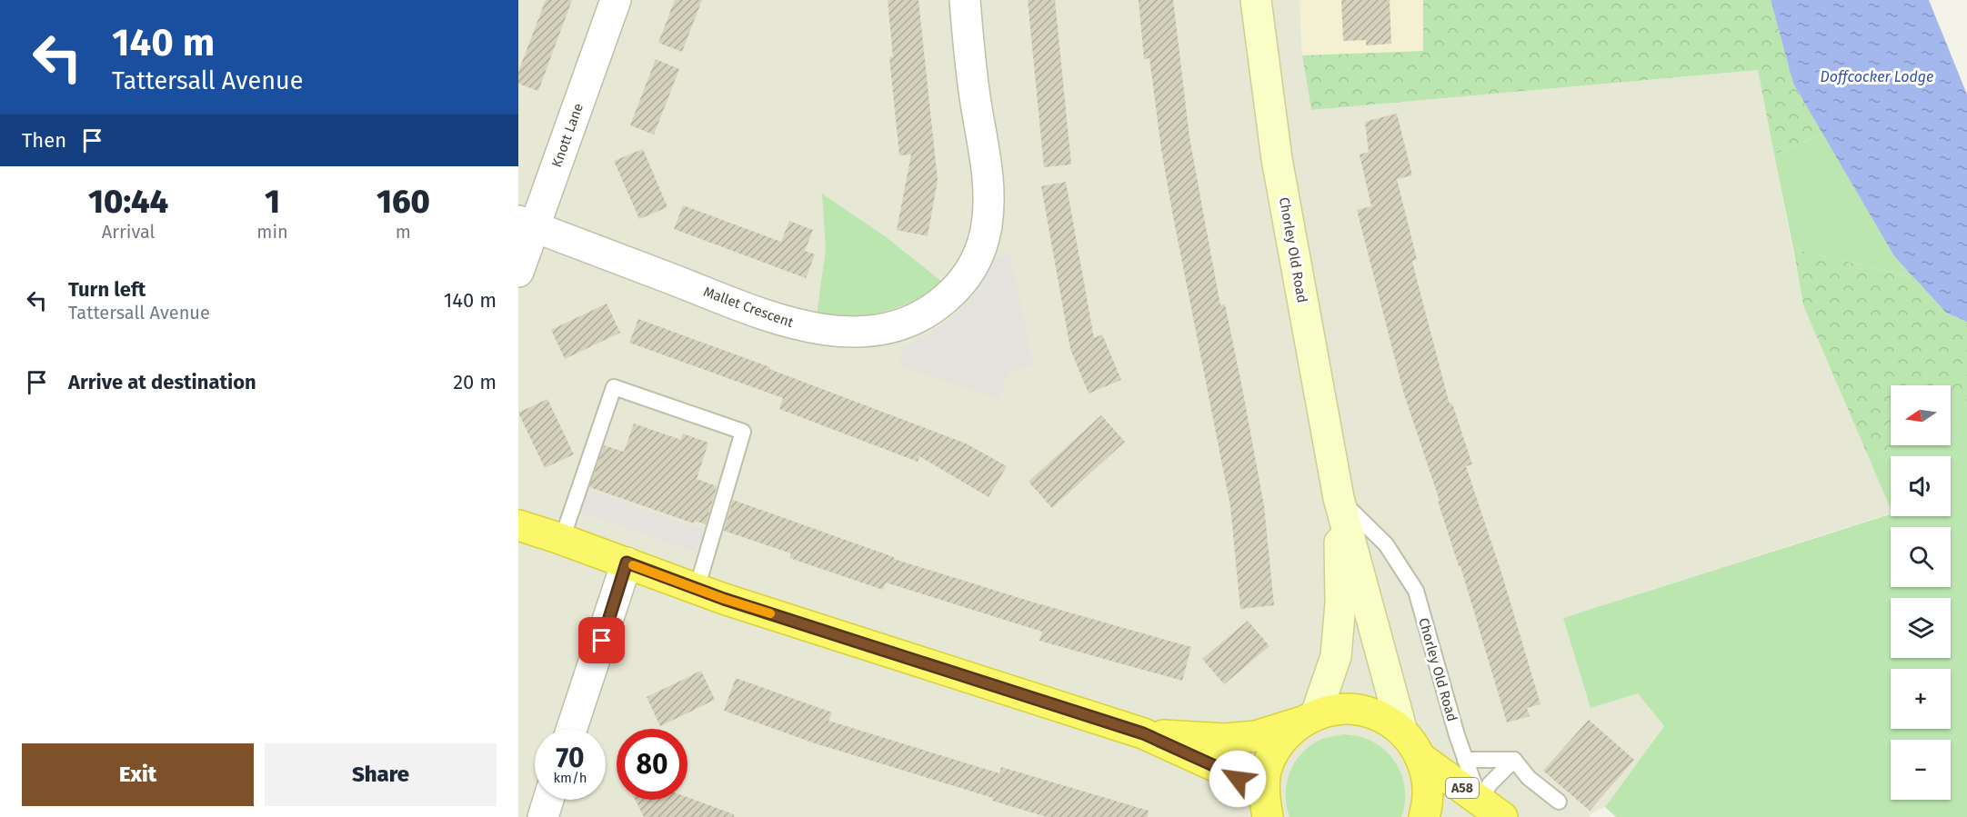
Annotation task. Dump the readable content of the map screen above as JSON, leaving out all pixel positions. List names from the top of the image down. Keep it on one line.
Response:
{"streets":{"highway":["Chorley Old Road","A58"],"street":["Knott Lane","Mallet Crescent"]},"crossings":[["Knott Lane","Mallet Crescent"],["Chorley Old Road","A58"]],"water":["Doffcocker Lodge"],"north":"left","page":{"turn":["140 m","Tattersall Avenue"],"then":"Then","eta":["10:44","Arrival","1","min","160","m"],"list":[{"name":"Turn left","note":"Tattersall Avenue","value":"140 m"},{"name":"Arrive at destination","value":"20 m"}],"map_buttons":["+","−"],"speed":"70 km/h","limit":"80","buttons":["Exit","Share"]}}
